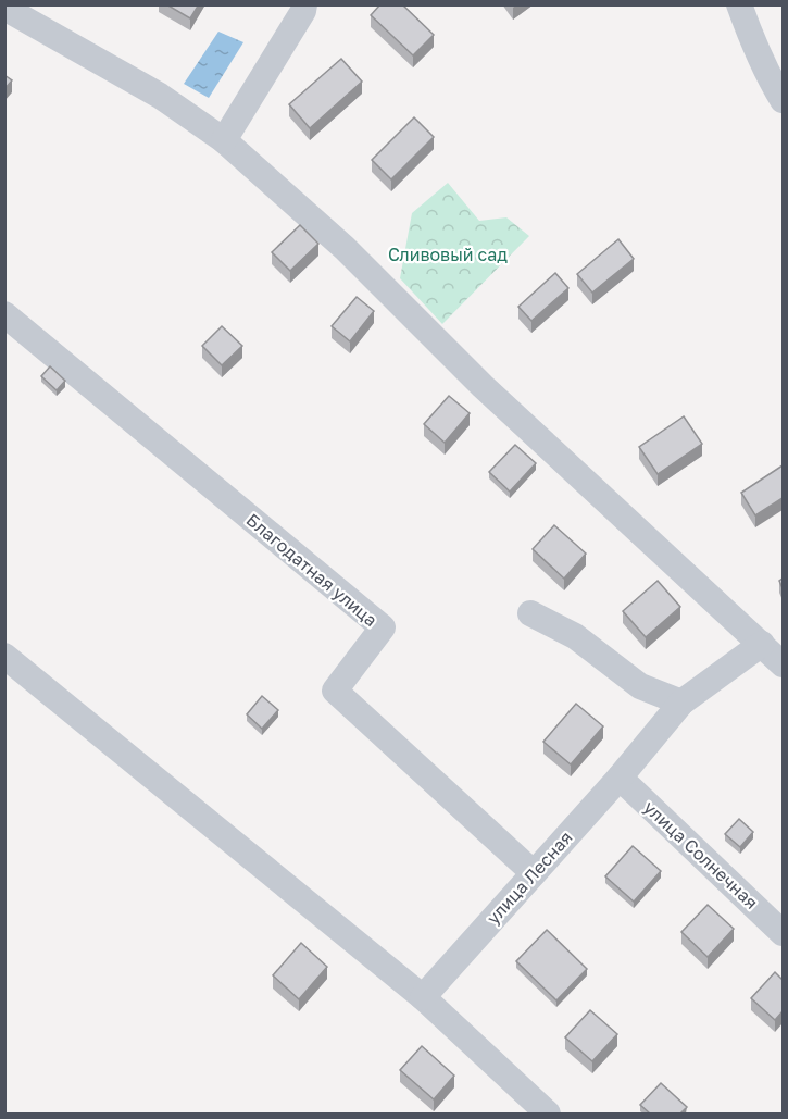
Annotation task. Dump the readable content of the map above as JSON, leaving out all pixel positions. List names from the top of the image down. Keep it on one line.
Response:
{"streets":{"street":["Благодатная улица","улица Солнечная","улица Лесная"]},"crossings":[["Благодатная улица","улица Лесная"],["улица Солнечная","улица Лесная"]],"parks":["Сливовый сад"]}
